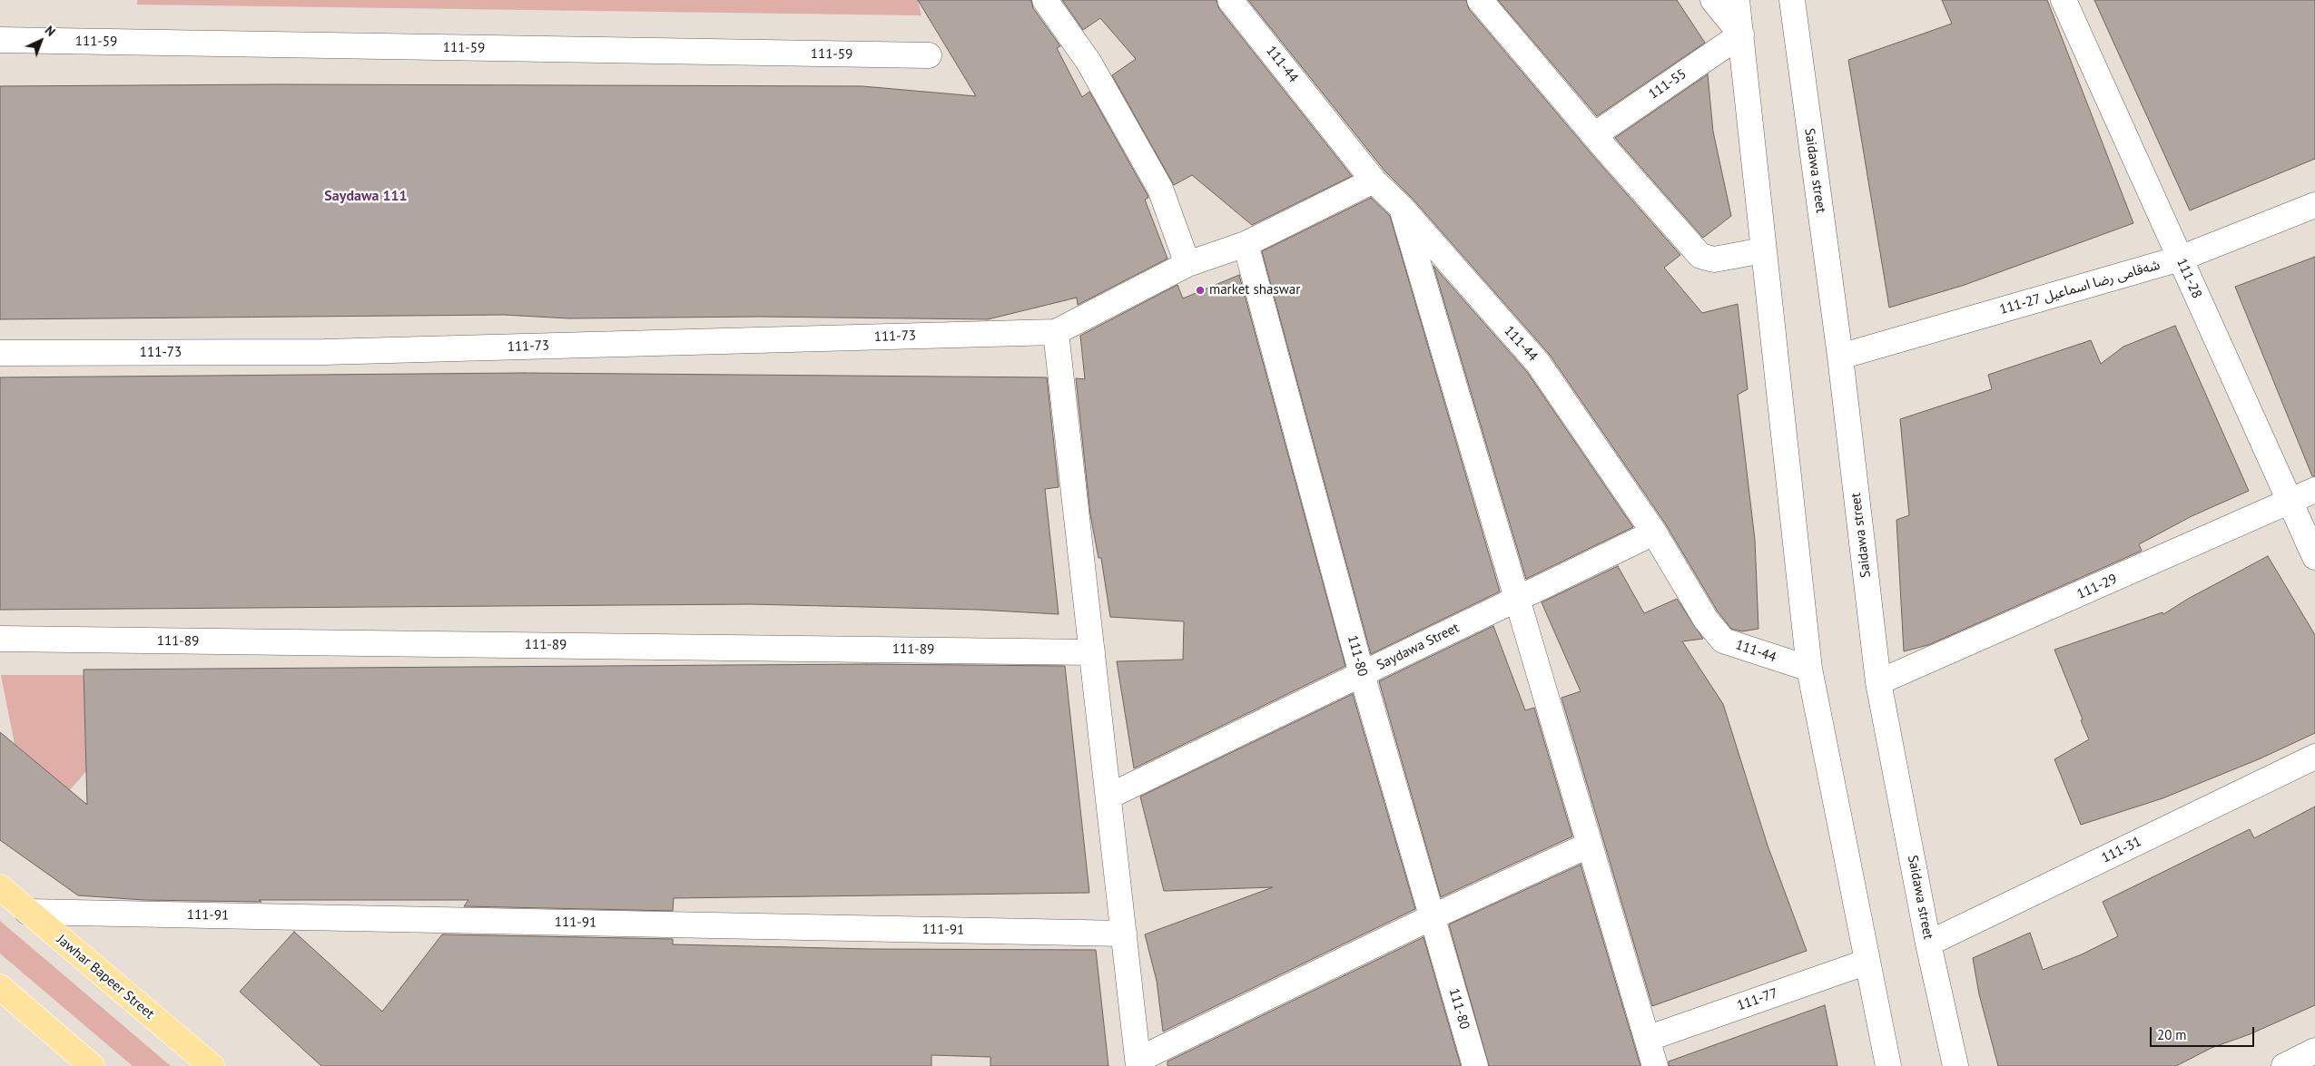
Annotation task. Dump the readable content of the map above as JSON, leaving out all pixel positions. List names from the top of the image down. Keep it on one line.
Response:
{"streets":{"main road":["Jawhar Bapeer Street"],"street":["111-59","111-44","111-55","Saidawa street","111-28","111-27 شەقامی رضا اسماعيل","111-73","111-29","111-89","Saydawa Street","111-80","111-31","111-91","111-77"]},"crossings":[["111-44","Saydawa Street"],["Saidawa street","111-27 شەقامی رضا اسماعيل"],["Saidawa street","111-29"],["Saidawa street","111-31"],["111-28","111-27 شەقامی رضا اسماعيل"],["111-28","111-29"],["Saydawa Street","111-80"],["111-91","Jawhar Bapeer Street"]],"districts":["Saydawa 111"],"places":["market shaswar"],"scale_bar":"20 m","north":"top right"}
